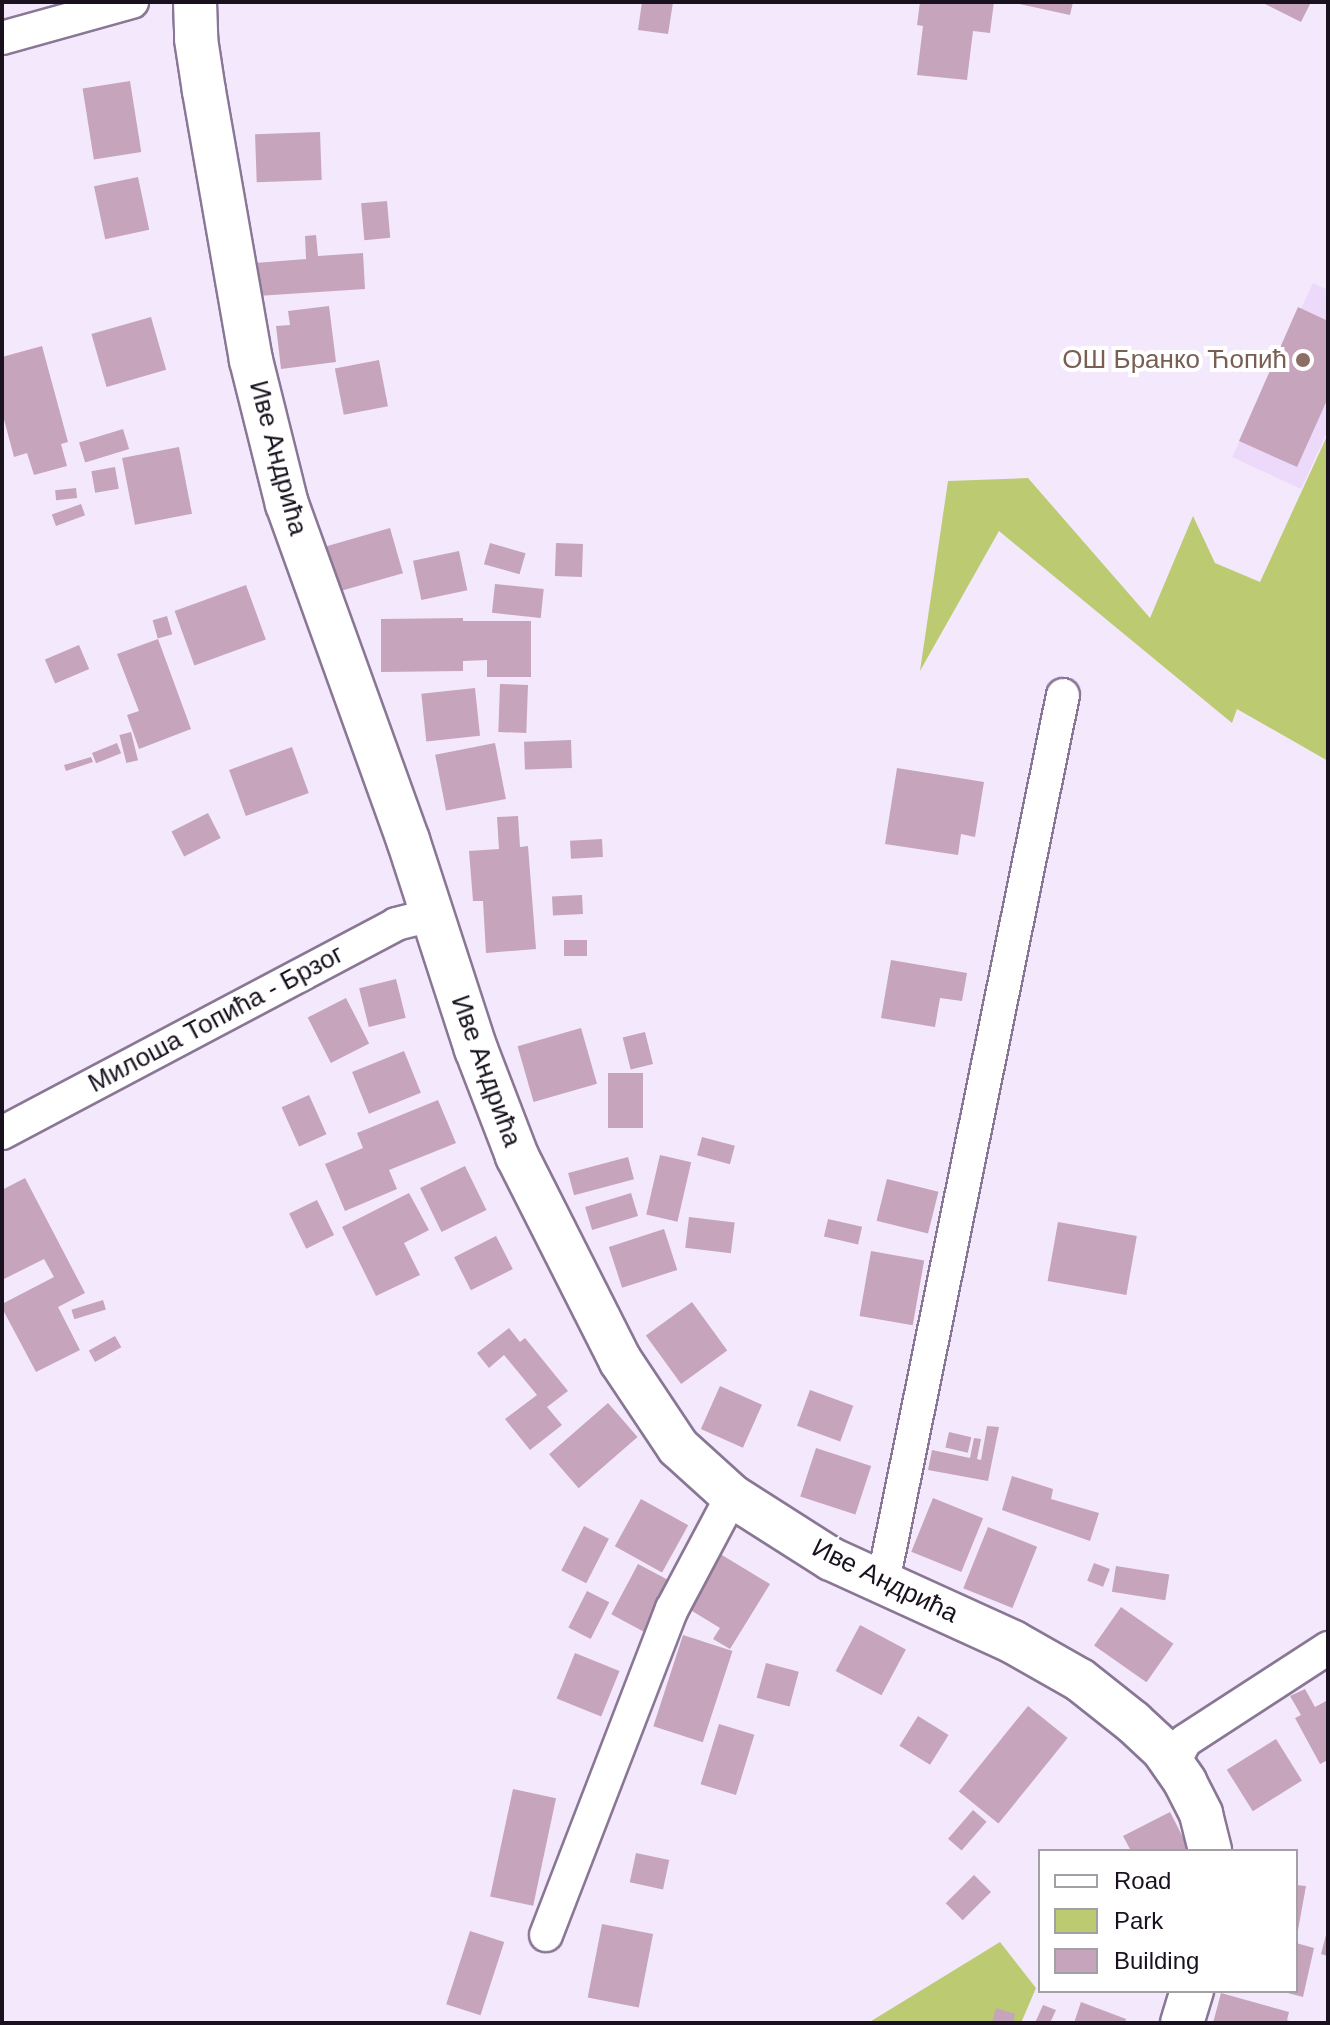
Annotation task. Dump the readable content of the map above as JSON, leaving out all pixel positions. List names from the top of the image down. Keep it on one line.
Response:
{"streets":{"street":["Иве Андрића","Милоша Топића - Брзог"]},"crossings":[["Иве Андрића","Милоша Топића - Брзог"]],"places":["ОШ Бранко Ћопић"],"legend":["Road","Park","Building"]}
